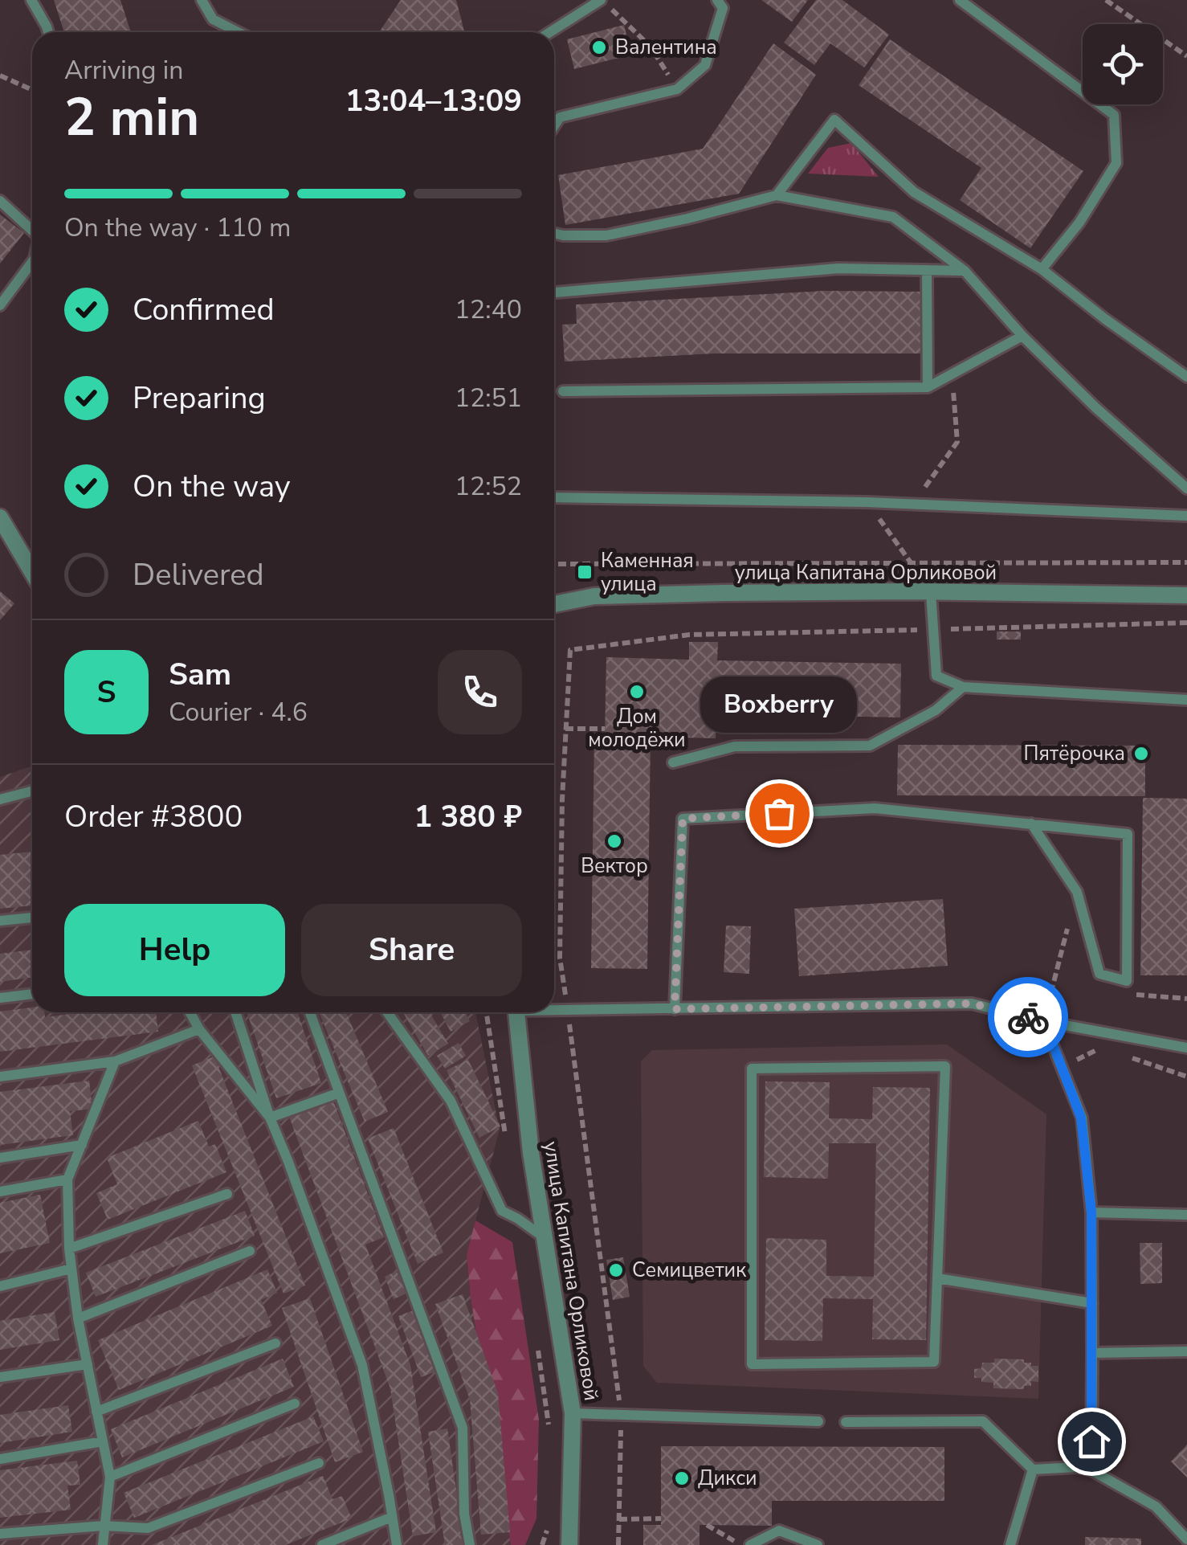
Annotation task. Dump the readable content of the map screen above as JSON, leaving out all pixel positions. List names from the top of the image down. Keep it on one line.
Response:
{"streets":{"street":["улица Капитана Орликовой"]},"places":{"other":["Валентина","Дом молодёжи","Пятёрочка","Boxberry","Вектор","Семицветик","Дикси"],"transit":["Каменная улица"]},"page":{"heading":["2 min","Arriving in","13:04–13:09"],"panel":["Sam","Courier · 4.6","Order #3800","1 380 ₽"],"bar":"On the way · 110 m","list":[["Confirmed","12:40"],["Preparing","12:51"],["On the way","12:52"],"Delivered"],"round":"S","bubble":"Boxberry","buttons":["Help","Share"]}}
